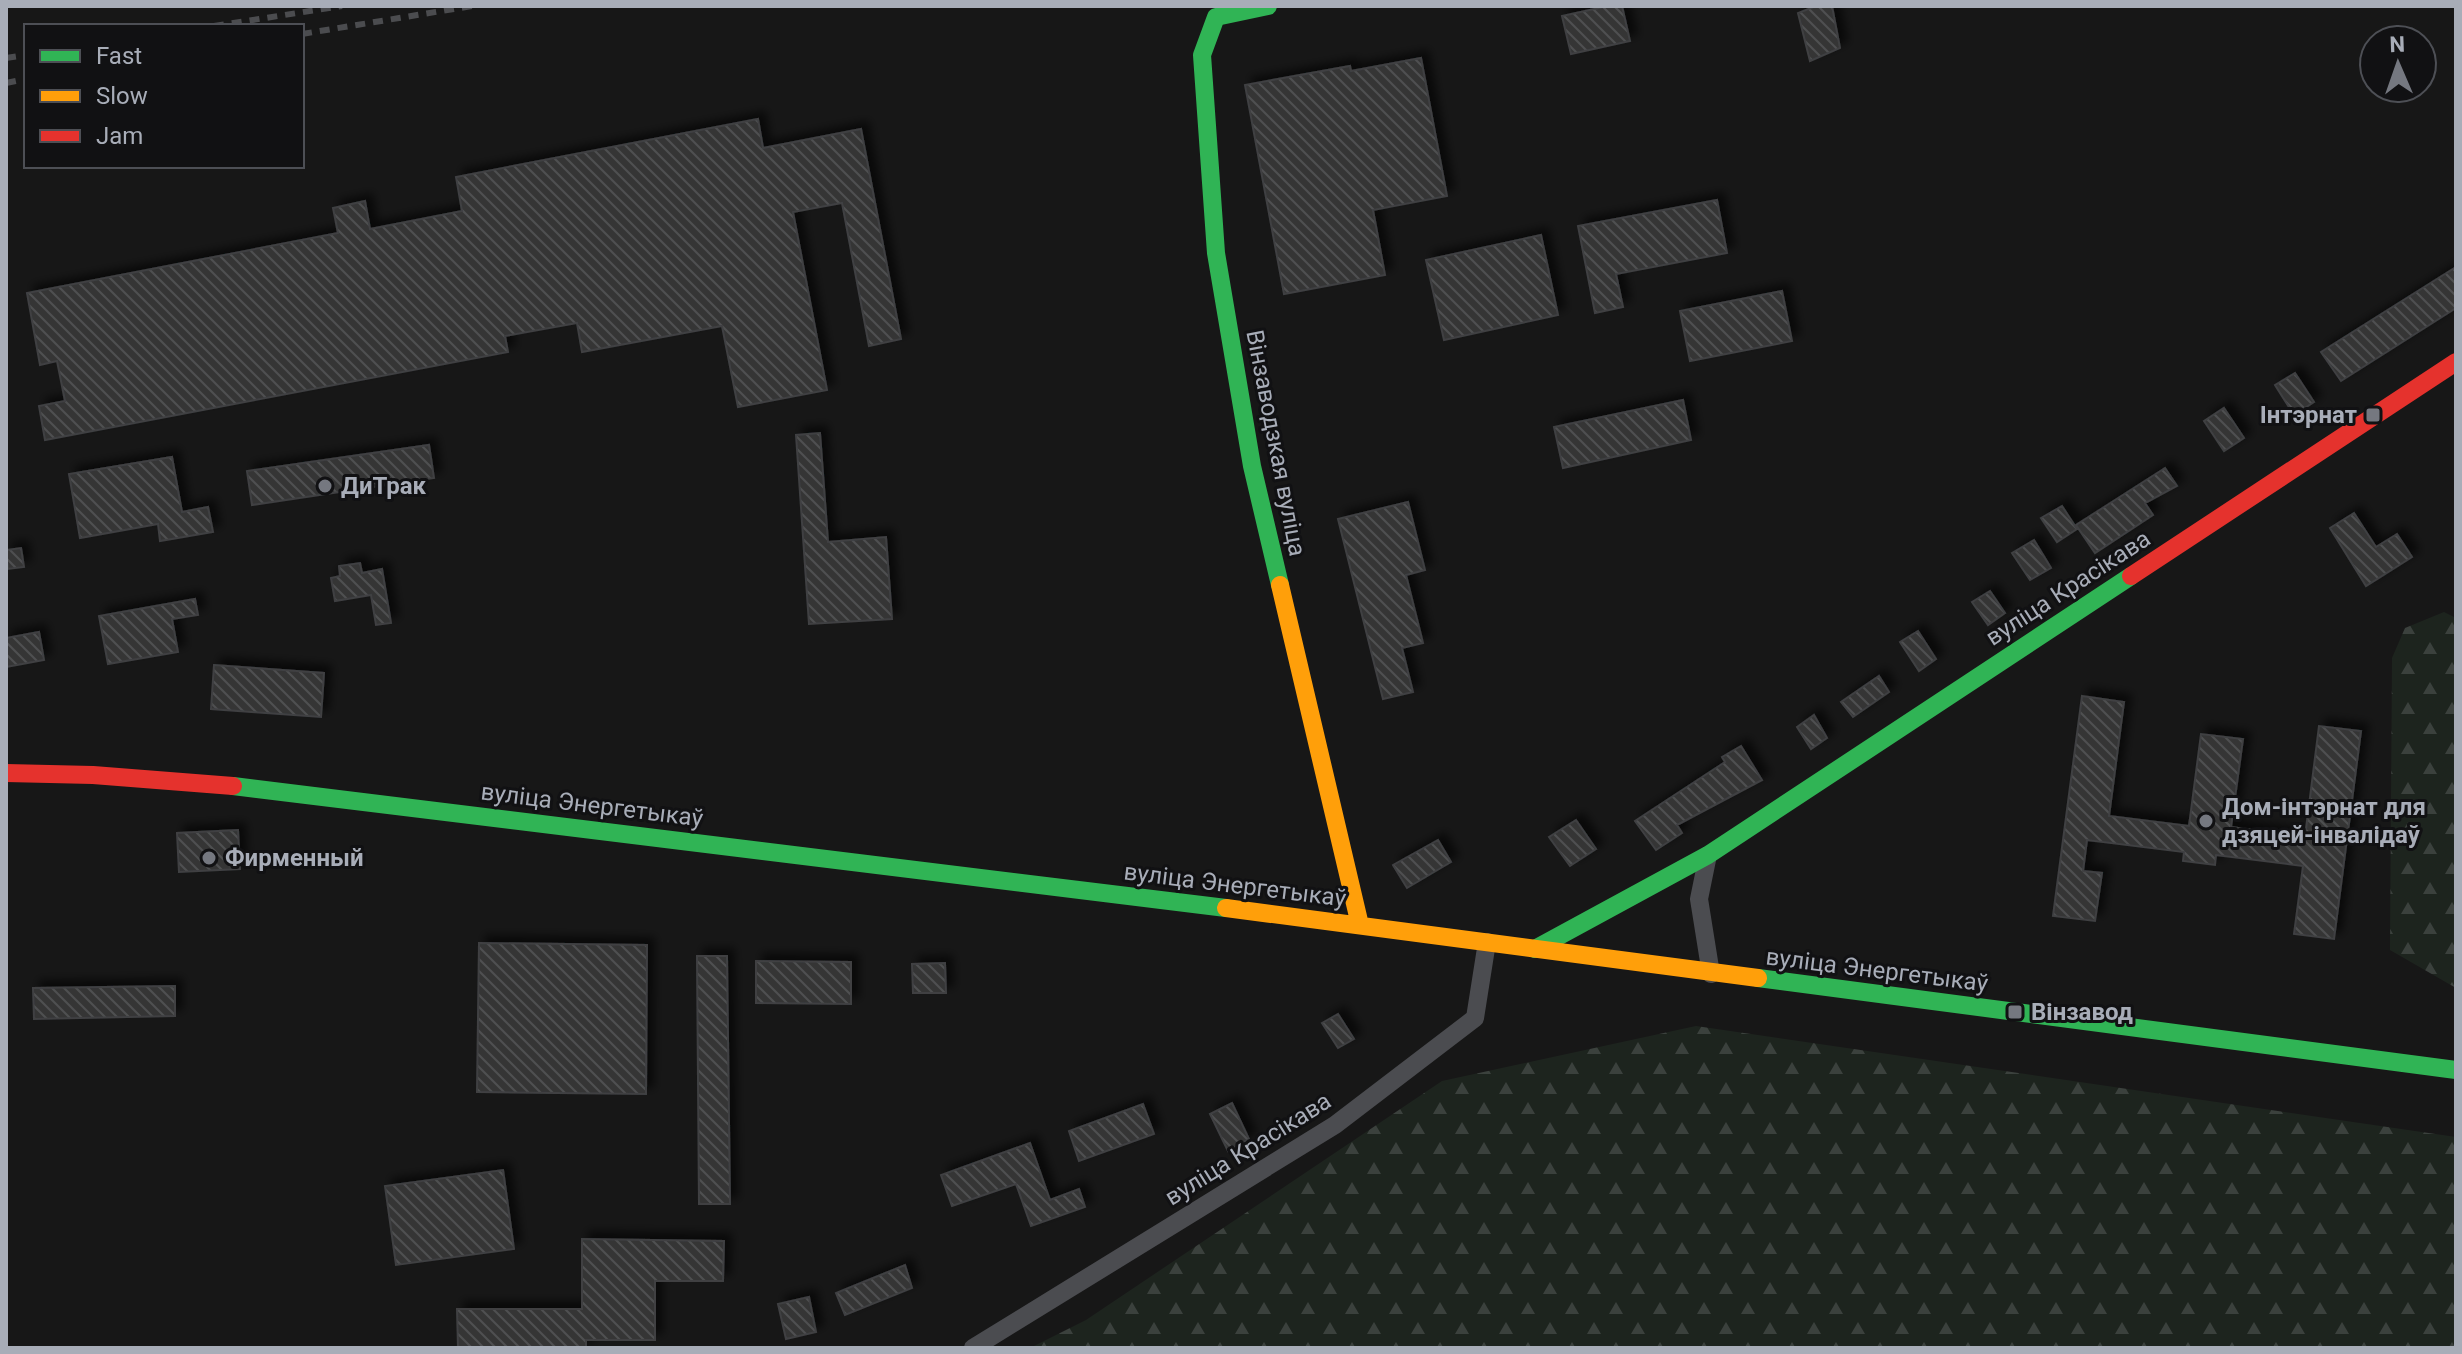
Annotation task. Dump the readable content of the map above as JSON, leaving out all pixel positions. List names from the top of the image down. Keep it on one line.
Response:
{"streets":{"main road":["Вінзаводзкая вуліца","вуліца Красікава","вуліца Энергетыкаў"]},"crossings":[["Вінзаводзкая вуліца","вуліца Энергетыкаў"],["вуліца Красікава","вуліца Энергетыкаў"]],"places":{"transit":["Інтэрнат","Вінзавод"],"other":["ДиТрак","Дом-інтэрнат для дзяцей-інвалідаў","Фирменный"]},"legend":["Fast","Slow","Jam"],"north":"top"}
